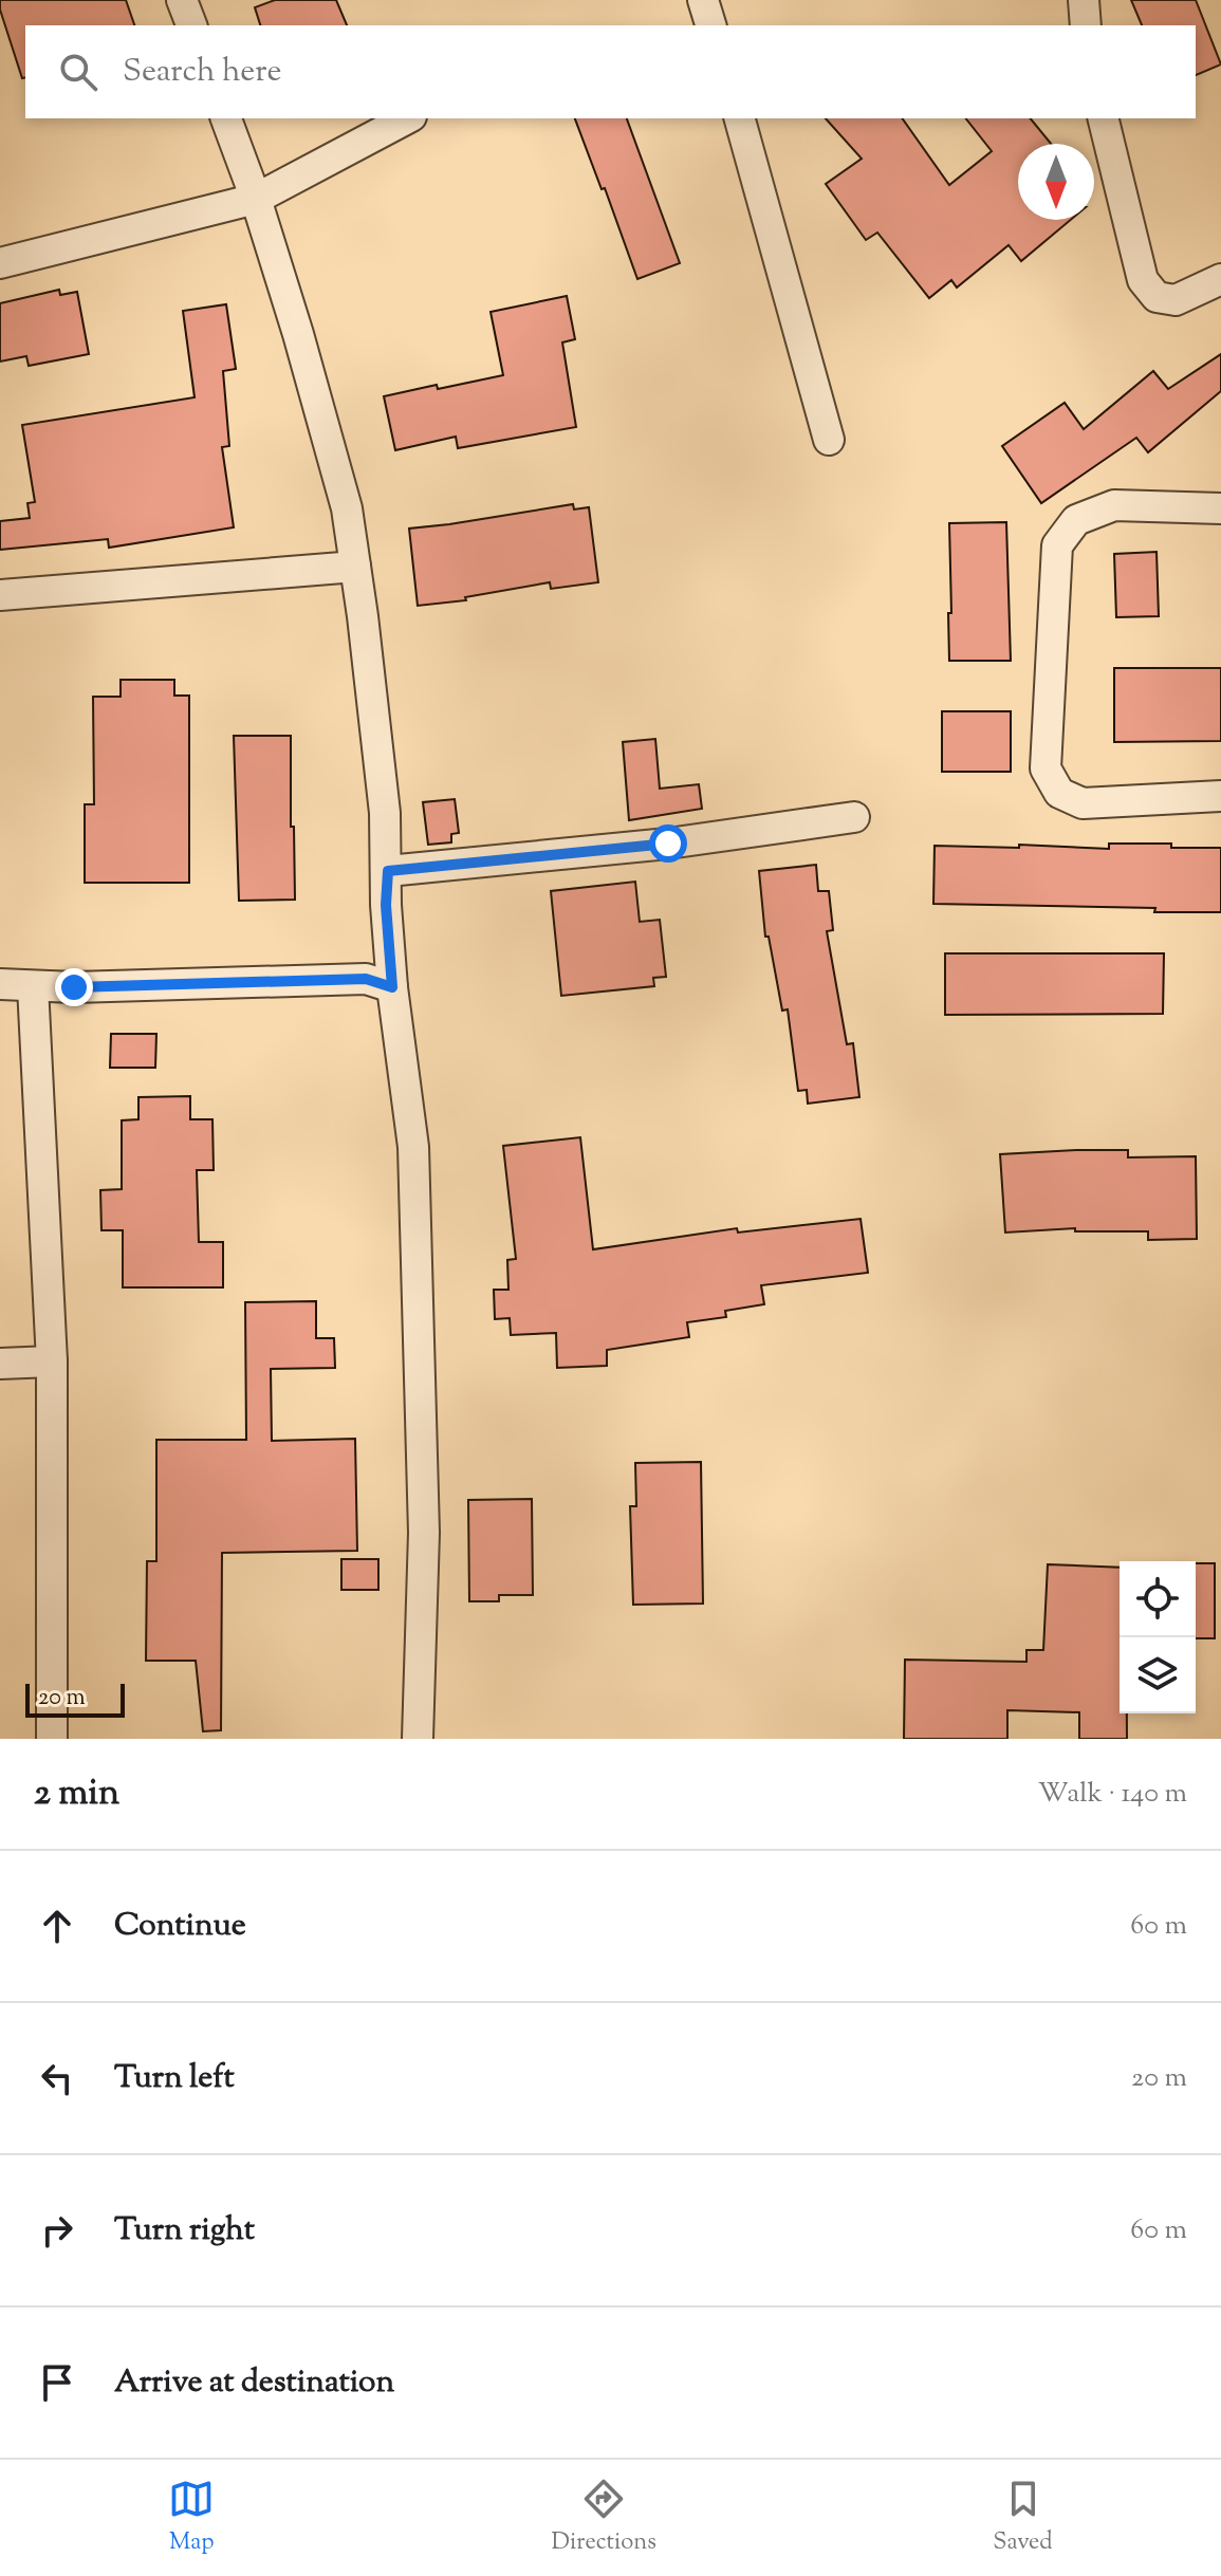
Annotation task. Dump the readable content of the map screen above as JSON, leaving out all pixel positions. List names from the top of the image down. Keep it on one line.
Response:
{"scale_bar":"20 m","north":"bottom","page":{"search":"Search here","scale":"20 m","heading":["2 min","Walk · 140 m"],"list":[["Continue","60 m"],["Turn left","20 m"],["Turn right","60 m"],"Arrive at destination"],"nav":["Map","Directions","Saved"]}}
